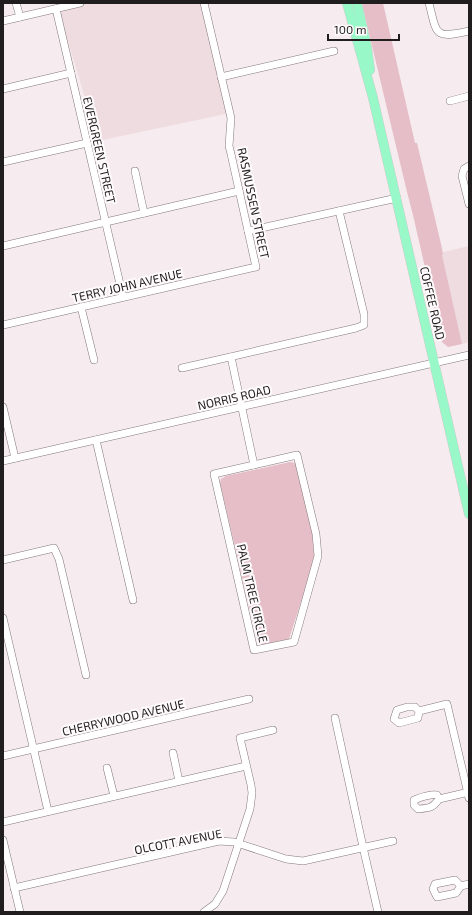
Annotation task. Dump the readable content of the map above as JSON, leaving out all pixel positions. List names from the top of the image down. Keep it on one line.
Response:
{"streets":{"main road":["COFFEE ROAD"],"street":["EVERGREEN STREET","RASMUSSEN STREET","TERRY JOHN AVENUE","NORRIS ROAD","PALM TREE CIRCLE","CHERRYWOOD AVENUE","OLCOTT AVENUE"]},"crossings":[["EVERGREEN STREET","TERRY JOHN AVENUE"],["RASMUSSEN STREET","TERRY JOHN AVENUE"],["COFFEE ROAD","NORRIS ROAD"]],"scale_bar":"100 m"}
